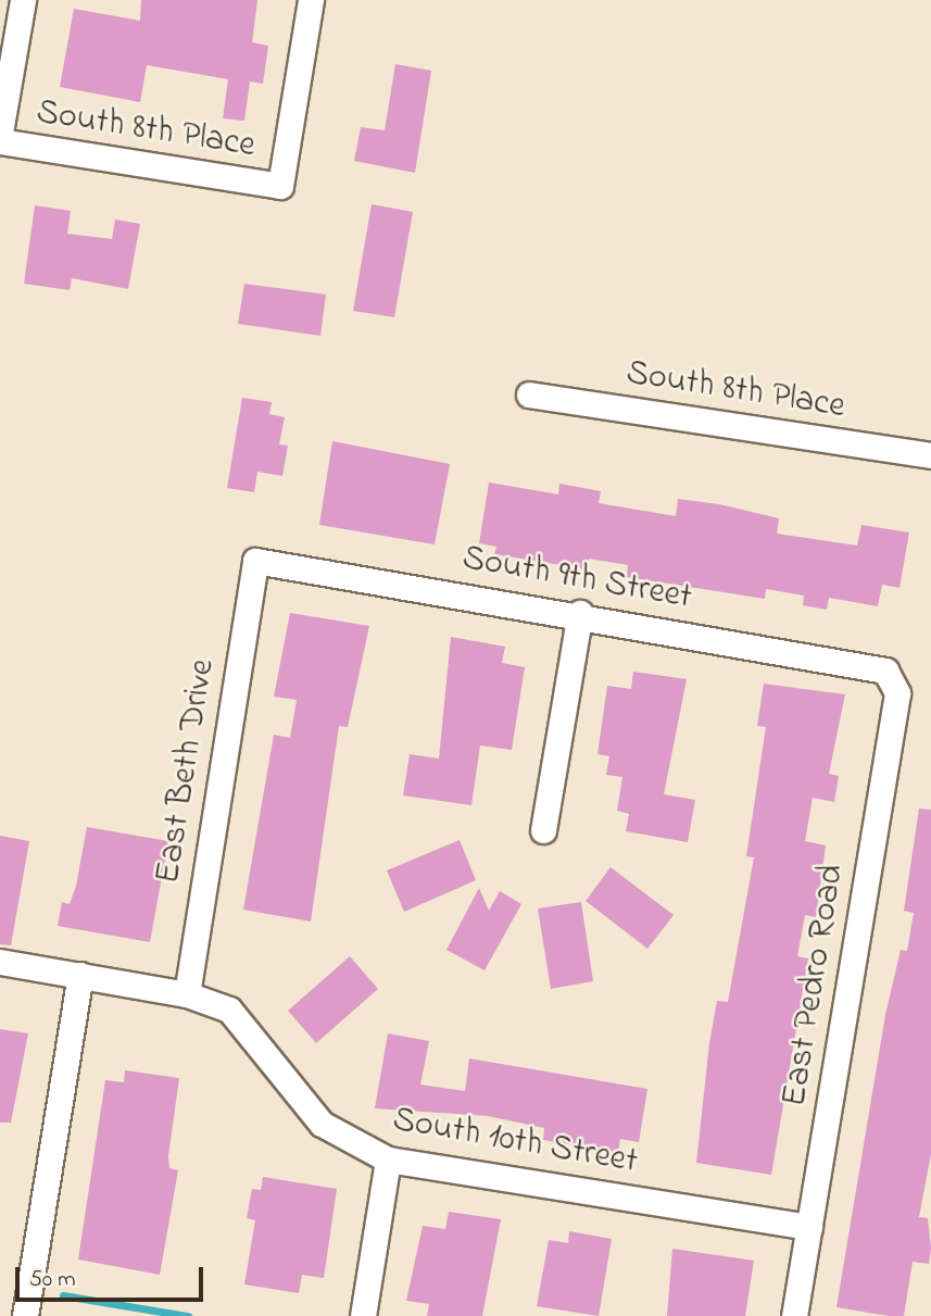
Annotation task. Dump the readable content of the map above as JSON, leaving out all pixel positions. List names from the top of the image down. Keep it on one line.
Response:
{"streets":{"street":["South 8th Place","South 9th Street","East Beth Drive","East Pedro Road","South 10th Street"]},"crossings":[["South 9th Street","East Beth Drive"],["South 9th Street","East Pedro Road"],["East Beth Drive","South 10th Street"],["East Pedro Road","South 10th Street"]],"scale_bar":"50 m"}
